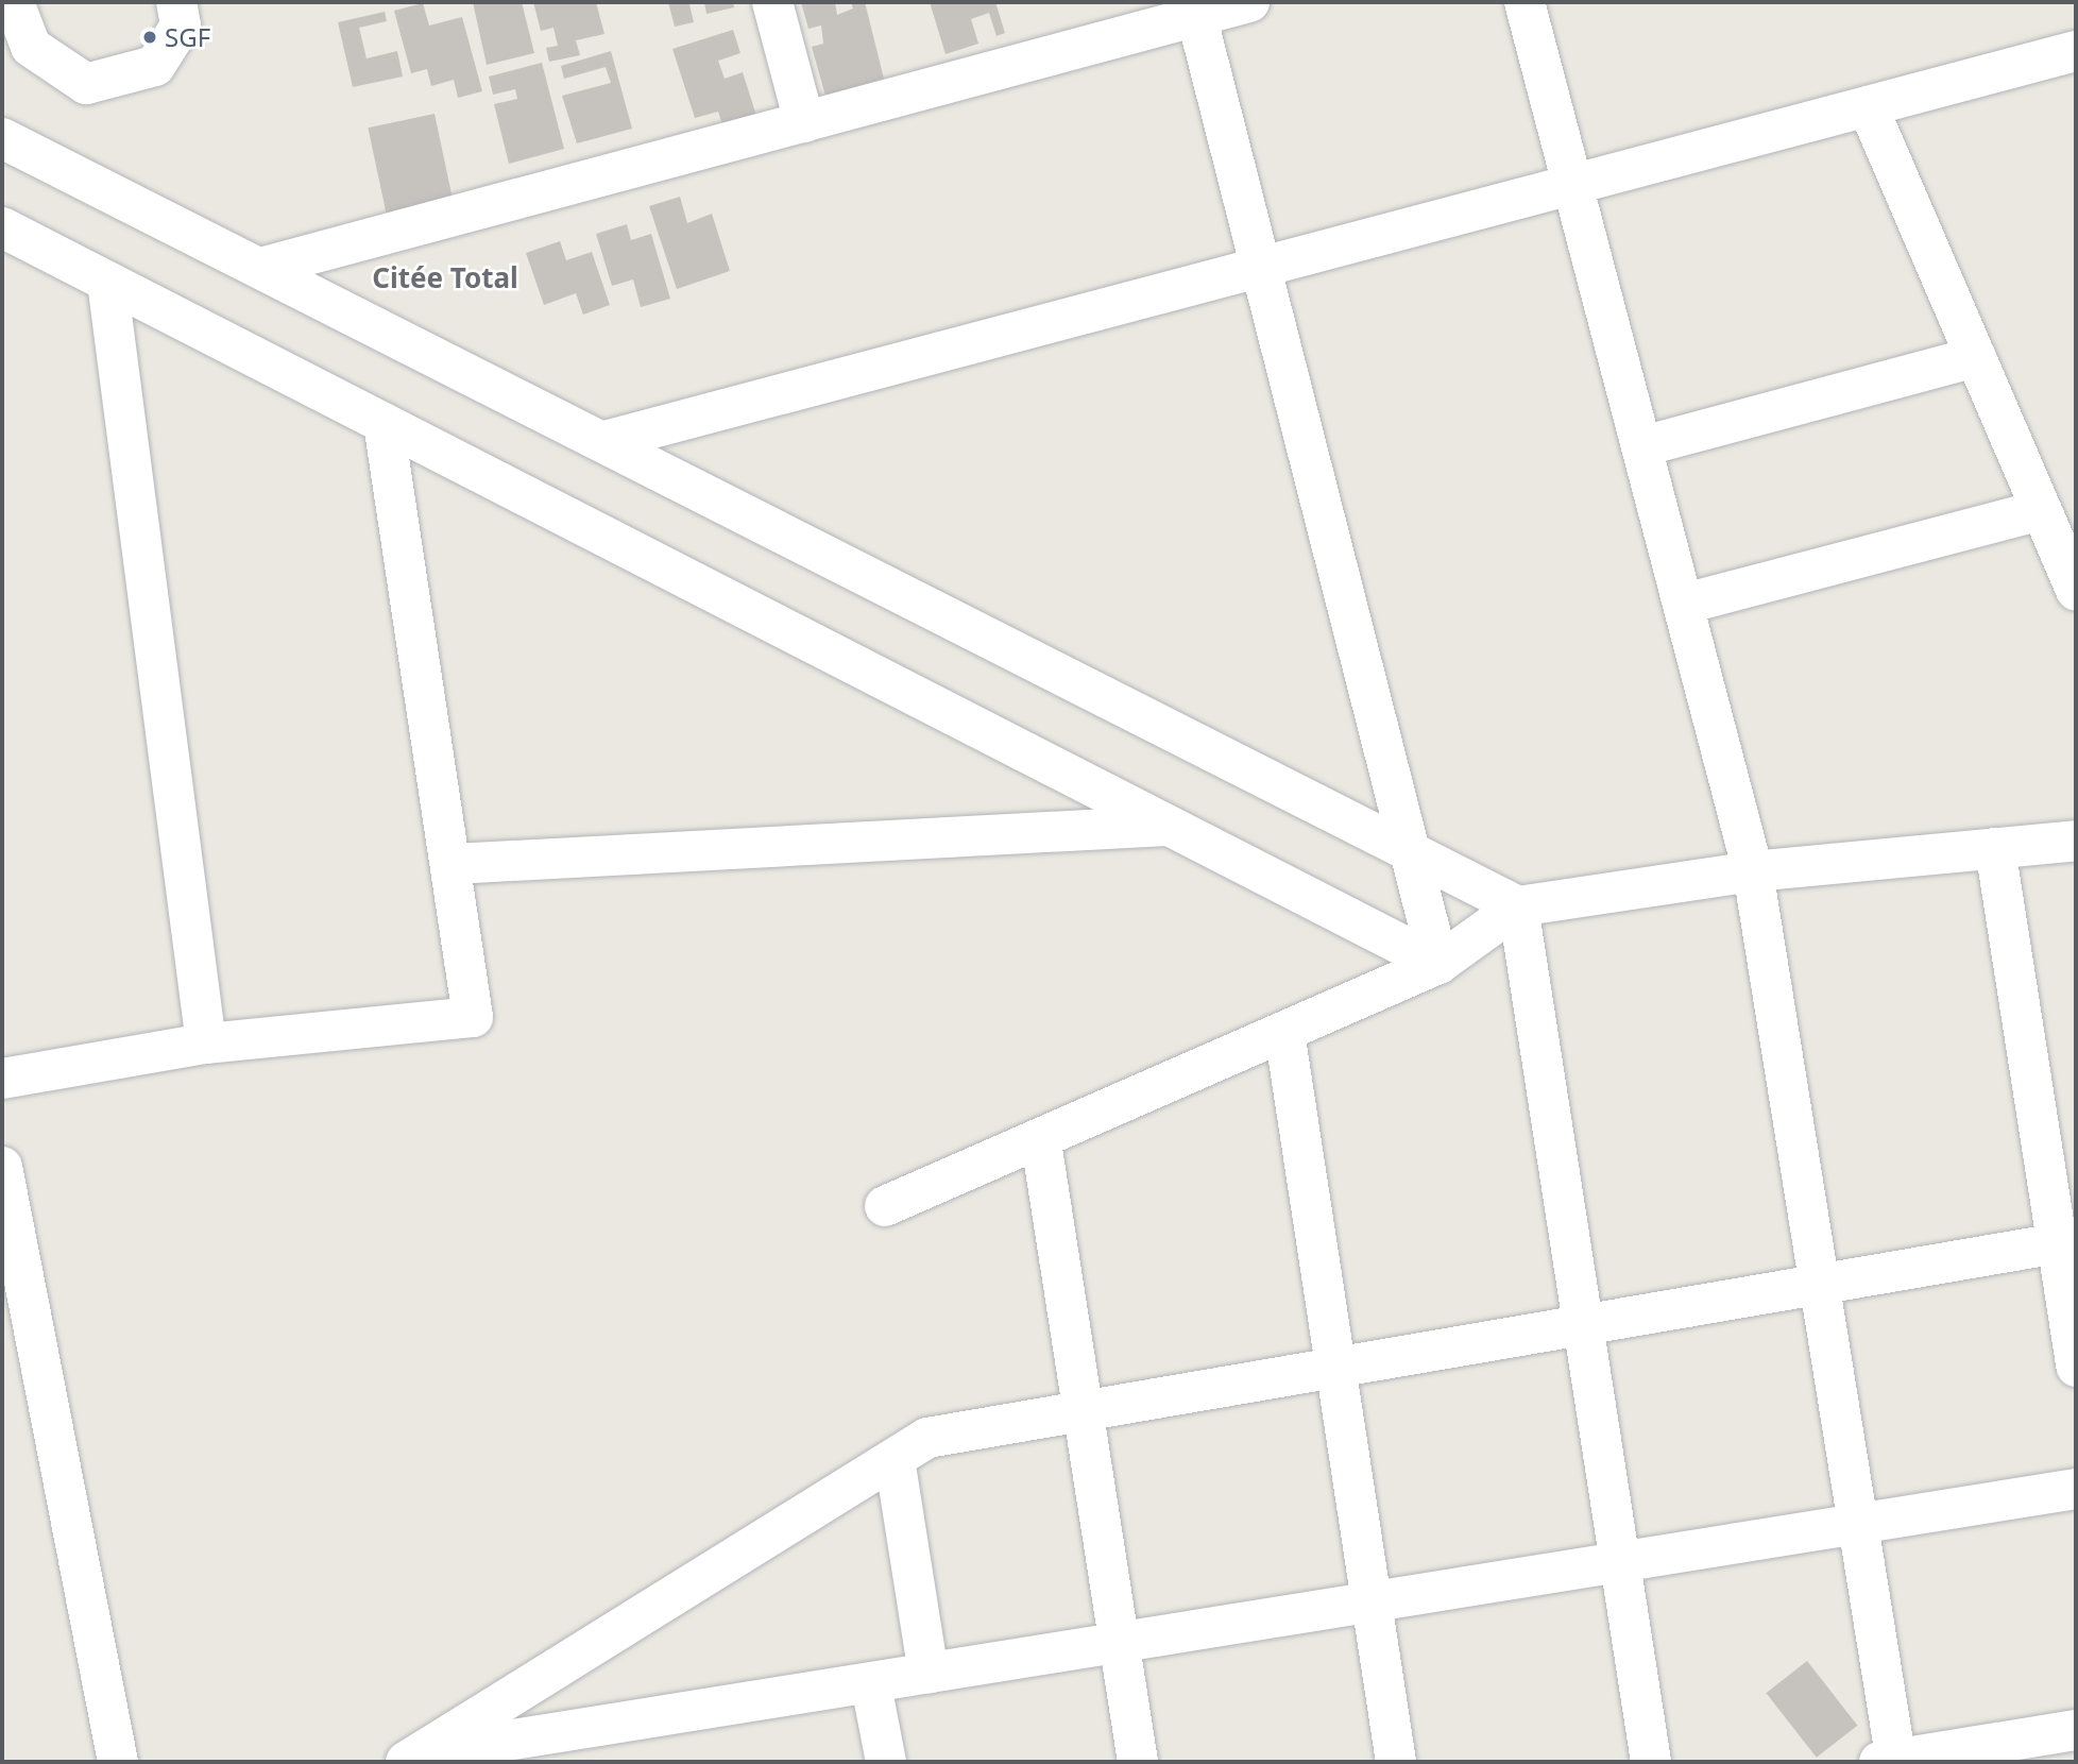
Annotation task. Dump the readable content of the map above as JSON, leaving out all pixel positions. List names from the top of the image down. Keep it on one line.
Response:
{"districts":["Citée Total"],"places":["SGF"]}
